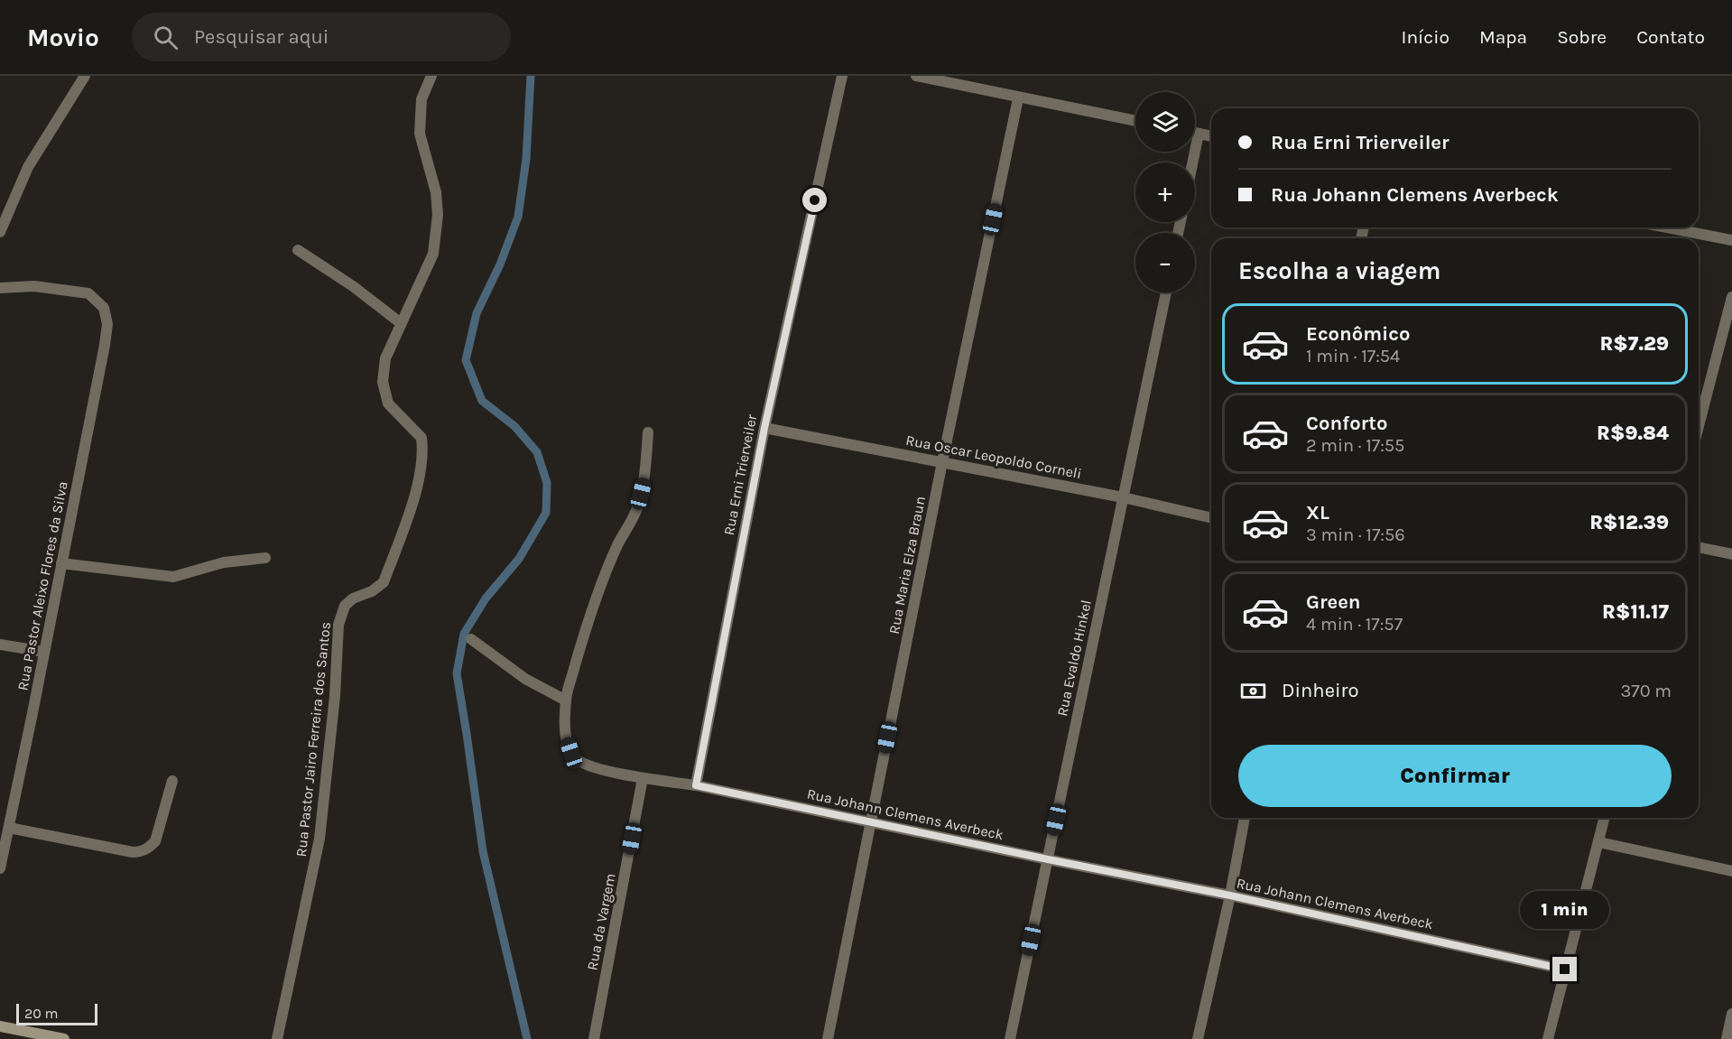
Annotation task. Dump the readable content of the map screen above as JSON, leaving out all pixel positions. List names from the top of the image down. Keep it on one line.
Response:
{"streets":{"street":["Rua Oscar Leopoldo Corneli","Rua Erni Trierveiler","Rua Maria Elza Braun","Rua Pastor Aleixo Flores da Silva","Rua Evaldo Hinkel","Rua Pastor Jairo Ferreira dos Santos","Rua Johann Clemens Averbeck","Rua da Vargem"]},"crossings":[["Rua Oscar Leopoldo Corneli","Rua Erni Trierveiler"],["Rua Oscar Leopoldo Corneli","Rua Maria Elza Braun"],["Rua Oscar Leopoldo Corneli","Rua Evaldo Hinkel"],["Rua Erni Trierveiler","Rua Johann Clemens Averbeck"],["Rua Maria Elza Braun","Rua Johann Clemens Averbeck"],["Rua Evaldo Hinkel","Rua Johann Clemens Averbeck"],["Rua Johann Clemens Averbeck","Rua da Vargem"]],"scale_bar":"20 m","page":{"header":"Movio","search":"Pesquisar aqui","nav":["Início","Mapa","Sobre","Contato"],"map_buttons":["+","−"],"banner":["Rua Erni Trierveiler","Rua Johann Clemens Averbeck"],"heading":"Escolha a viagem","list":[{"name":"Econômico","note":"1 min · 17:54","value":"R$7.29"},{"name":"Conforto","note":"2 min · 17:55","value":"R$9.84"},{"name":"XL","note":"3 min · 17:56","value":"R$12.39"},{"name":"Green","note":"4 min · 17:57","value":"R$11.17"}],"pay":["Dinheiro","370 m"],"buttons":"Confirmar","bubble":"1 min","scale":"20 m"}}
